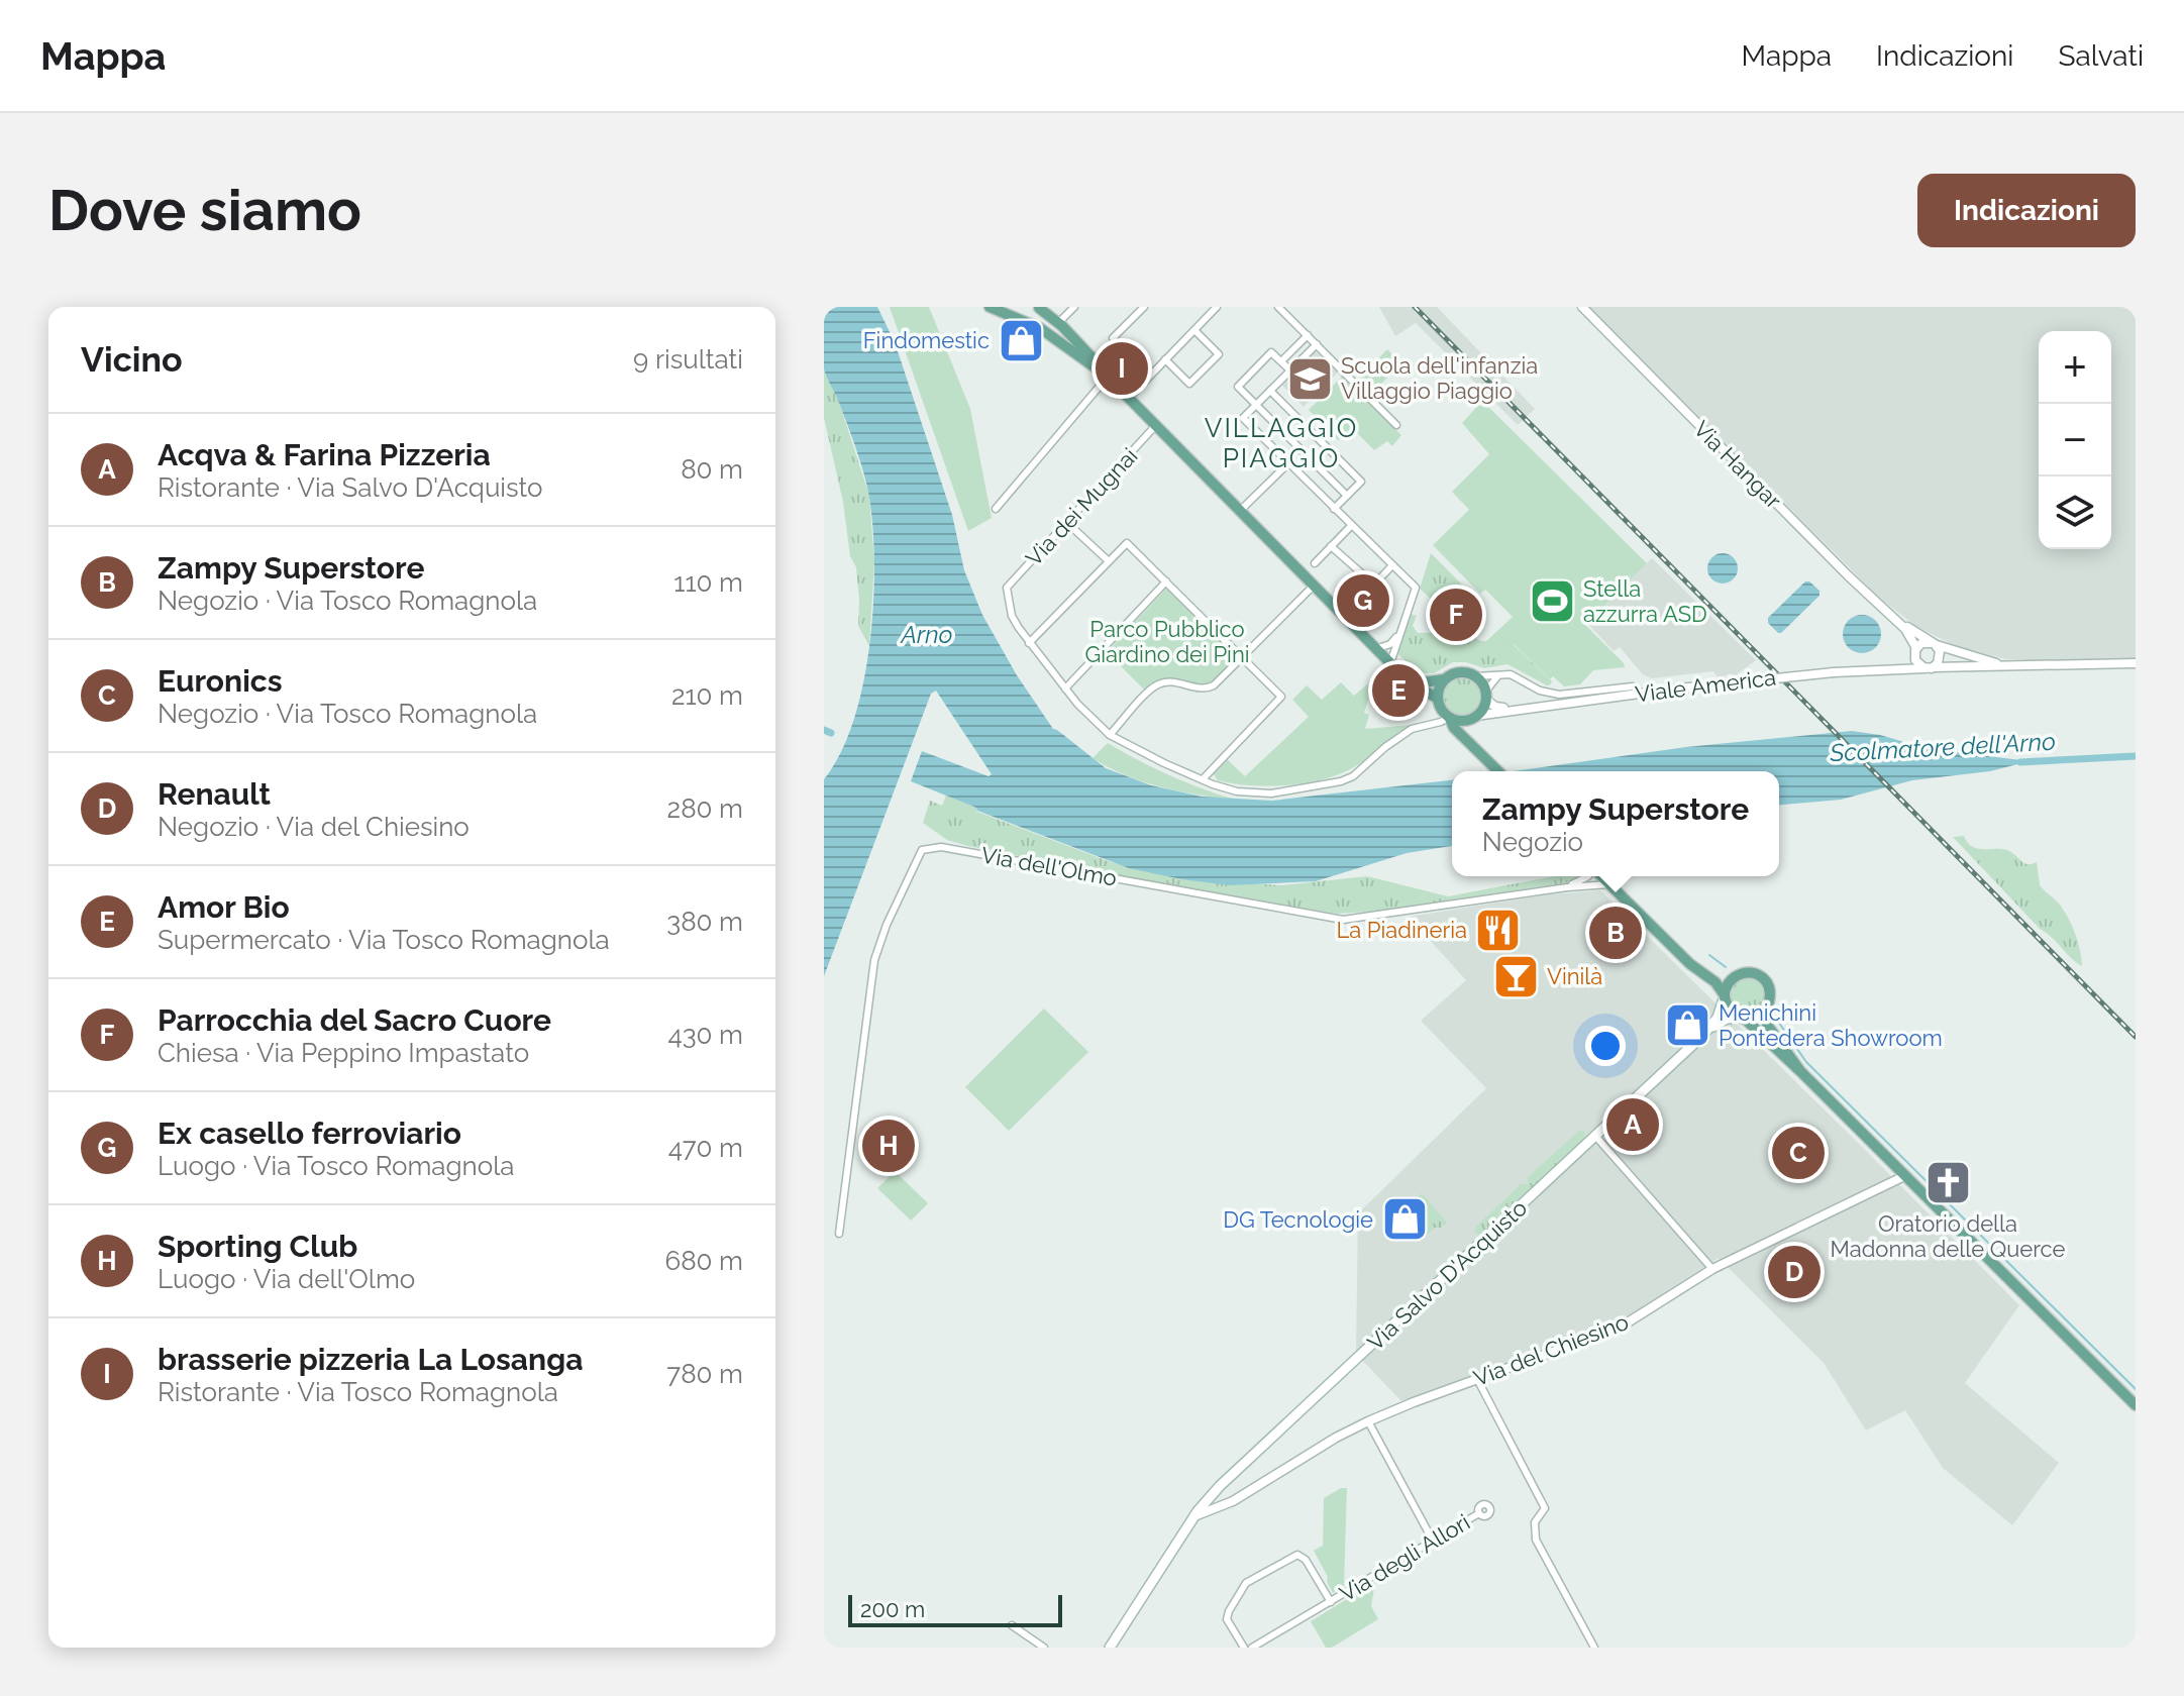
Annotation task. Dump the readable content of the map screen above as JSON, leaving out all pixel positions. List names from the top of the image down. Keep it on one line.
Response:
{"streets":{"main road":["Via Salvo D'Acquisto"],"street":["Via Hangar","Via dei Mugnai","Viale America","Via dell'Olmo","Via del Chiesino","Via degli Allori"]},"crossings":[["Via Hangar","Viale America"],["Via Salvo D'Acquisto","Via del Chiesino"]],"districts":["VILLAGGIO PIAGGIO"],"water":["Arno","Scolmatore dell'Arno"],"parks":["Parco Pubblico Giardino dei Pini"],"places":{"shop":["Findomestic","Menichini Pontedera Showroom","DG Tecnologie"],"school or university":["Scuola dell'infanzia Villaggio Piaggio"],"sports":["Stella azzurra ASD"],"restaurant":["La Piadineria"],"bar":["Vinilà"],"church":["Oratorio della Madonna delle Querce"]},"scale_bar":"200 m","page":{"header":"Mappa","nav":["Mappa","Indicazioni","Salvati"],"buttons":"Indicazioni","title":"Dove siamo","heading":["Vicino","9 risultati"],"map_buttons":["+","−"],"pins":["I","G","F","E","B","A","H","C","D"],"list":[{"mark":"A","name":"Acqva & Farina Pizzeria","note":"Ristorante · Via Salvo D'Acquisto","value":"80 m"},{"mark":"B","name":"Zampy Superstore","note":"Negozio · Via Tosco Romagnola","value":"110 m"},{"mark":"C","name":"Euronics","note":"Negozio · Via Tosco Romagnola","value":"210 m"},{"mark":"D","name":"Renault","note":"Negozio · Via del Chiesino","value":"280 m"},{"mark":"E","name":"Amor Bio","note":"Supermercato · Via Tosco Romagnola","value":"380 m"},{"mark":"F","name":"Parrocchia del Sacro Cuore","note":"Chiesa · Via Peppino Impastato","value":"430 m"},{"mark":"G","name":"Ex casello ferroviario","note":"Luogo · Via Tosco Romagnola","value":"470 m"},{"mark":"H","name":"Sporting Club","note":"Luogo · Via dell'Olmo","value":"680 m"},{"mark":"I","name":"brasserie pizzeria La Losanga","note":"Ristorante · Via Tosco Romagnola","value":"780 m"}],"popup":["Zampy Superstore","Negozio"],"scale":"200 m"}}
